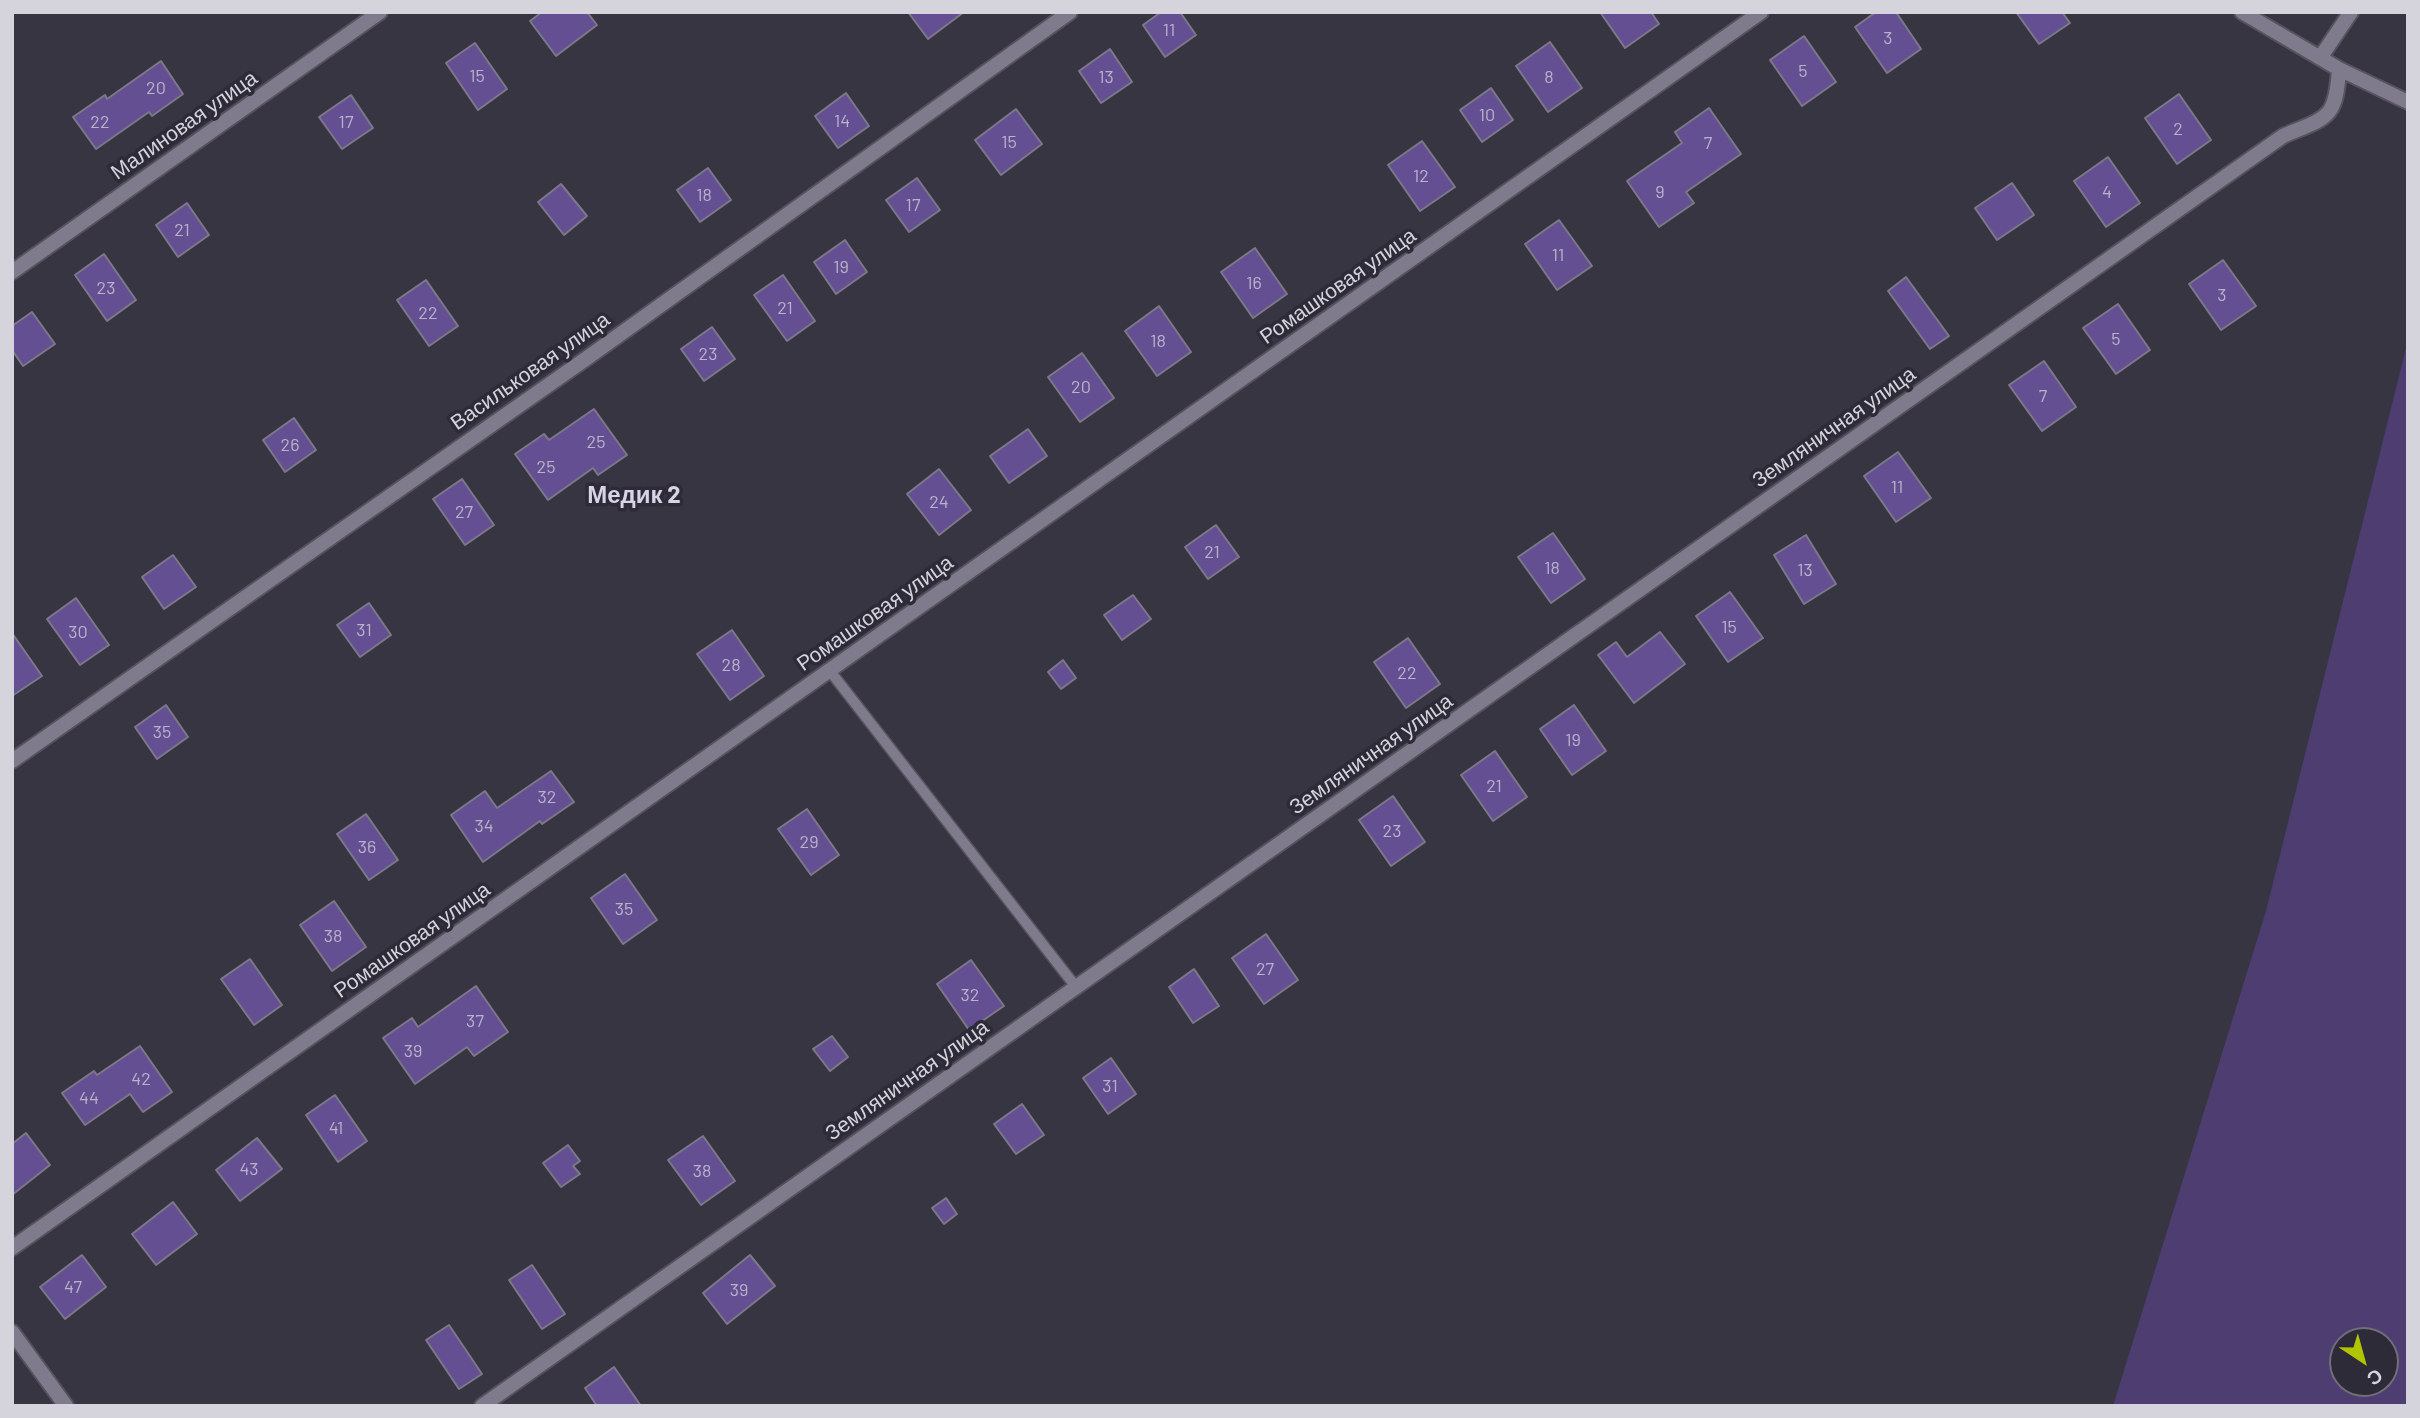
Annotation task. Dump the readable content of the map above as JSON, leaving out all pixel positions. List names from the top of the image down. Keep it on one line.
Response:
{"streets":{"street":["Малиновая улица","Ромашковая улица","Васильковая улица","Земляничная улица"]},"districts":["Медик 2"],"house_numbers":["11","3","5","15","13","8","20","10","14","22","17","2","15","7","12","9","4","18","17","21","11","19","16","23","3","21","22","5","18","23","20","7","25","26","25","11","24","27","21","18","13","15","31","30","28","22","35","19","21","32","34","23","29","36","35","38","27","32","37","39","42","31","44","41","43","38","47","39"],"north":"bottom right"}
